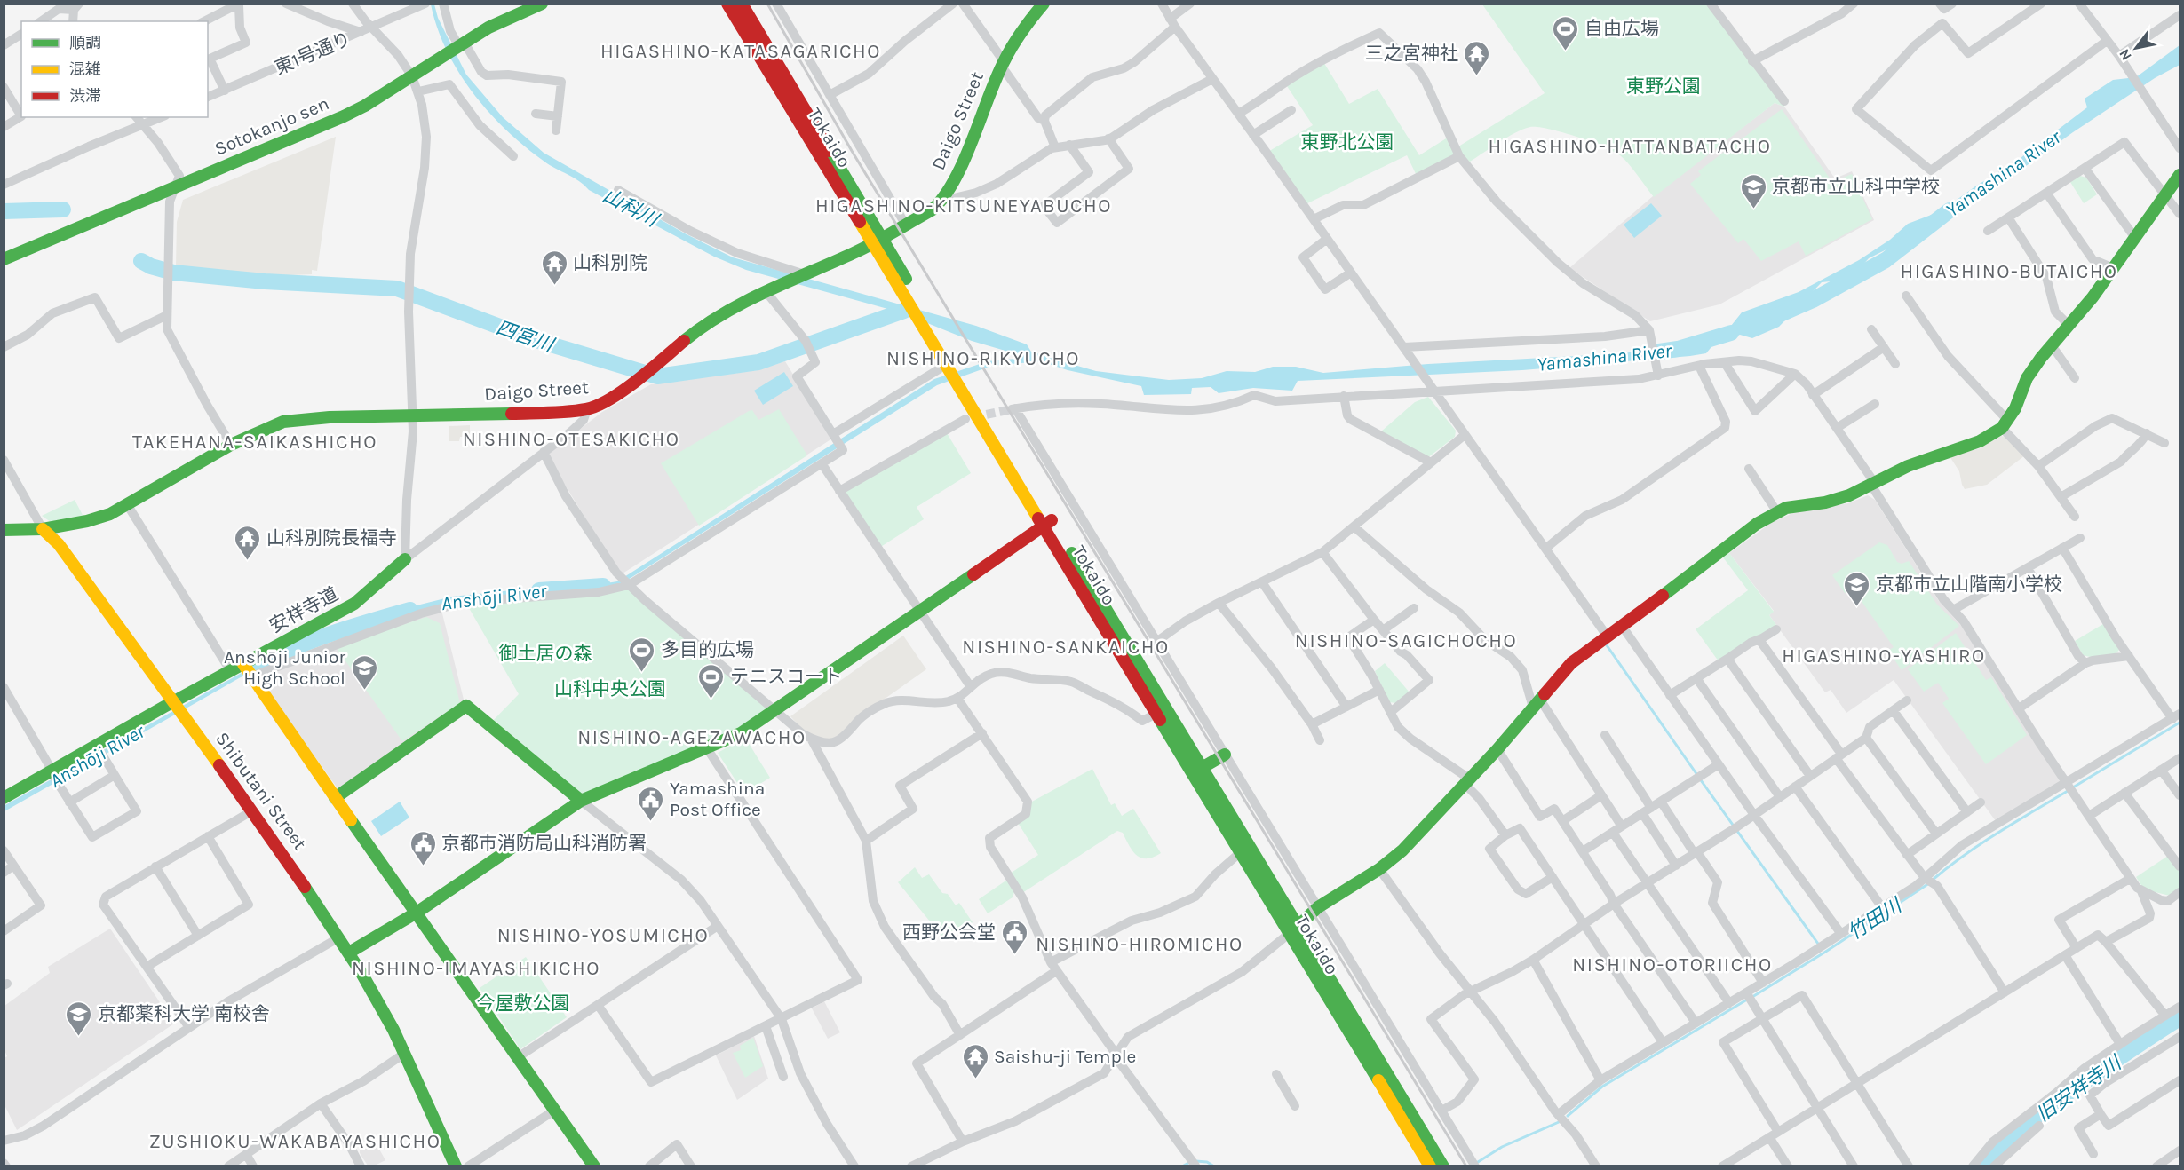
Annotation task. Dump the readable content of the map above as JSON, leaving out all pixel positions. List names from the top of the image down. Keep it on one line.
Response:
{"streets":{"main road":["Daigo Street","Sotokanjo sen","Tokaido","安祥寺道","Shibutani Street"],"street":["東1号通り"]},"crossings":[["Daigo Street","Tokaido"],["Daigo Street","安祥寺道"],["Daigo Street","Shibutani Street"],["安祥寺道","Shibutani Street"]],"districts":["HIGASHINO-KATASAGARICHO","HIGASHINO-HATTANBATACHO","HIGASHINO-KITSUNEYABUCHO","HIGASHINO-BUTAICHO","NISHINO-RIKYUCHO","NISHINO-OTESAKICHO","TAKEHANA-SAIKASHICHO","NISHINO-SAGICHOCHO","NISHINO-SANKAICHO","HIGASHINO-YASHIRO","NISHINO-AGEZAWACHO","NISHINO-YOSUMICHO","NISHINO-HIROMICHO","NISHINO-OTORIICHO","NISHINO-IMAYASHIKICHO","ZUSHIOKU-WAKABAYASHICHO"],"water":["Yamashina River","山科川","四宮川","Anshōji River","竹田川","旧安祥寺川"],"parks":["東野公園","東野北公園","御土居の森","山科中央公園","今屋敷公園"],"places":{"sports":["自由広場","多目的広場","テニスコート"],"temple":["三之宮神社","山科別院","山科別院長福寺","Saishu-ji Temple"],"school or university":["京都市立山科中学校","京都市立山階南小学校","Anshōji Junior High School","京都薬科大学 南校舎"],"public building":["Yamashina Post Office","京都市消防局山科消防署","西野公会堂"]},"legend":["順調","混雑","渋滞"],"north":"bottom left"}
